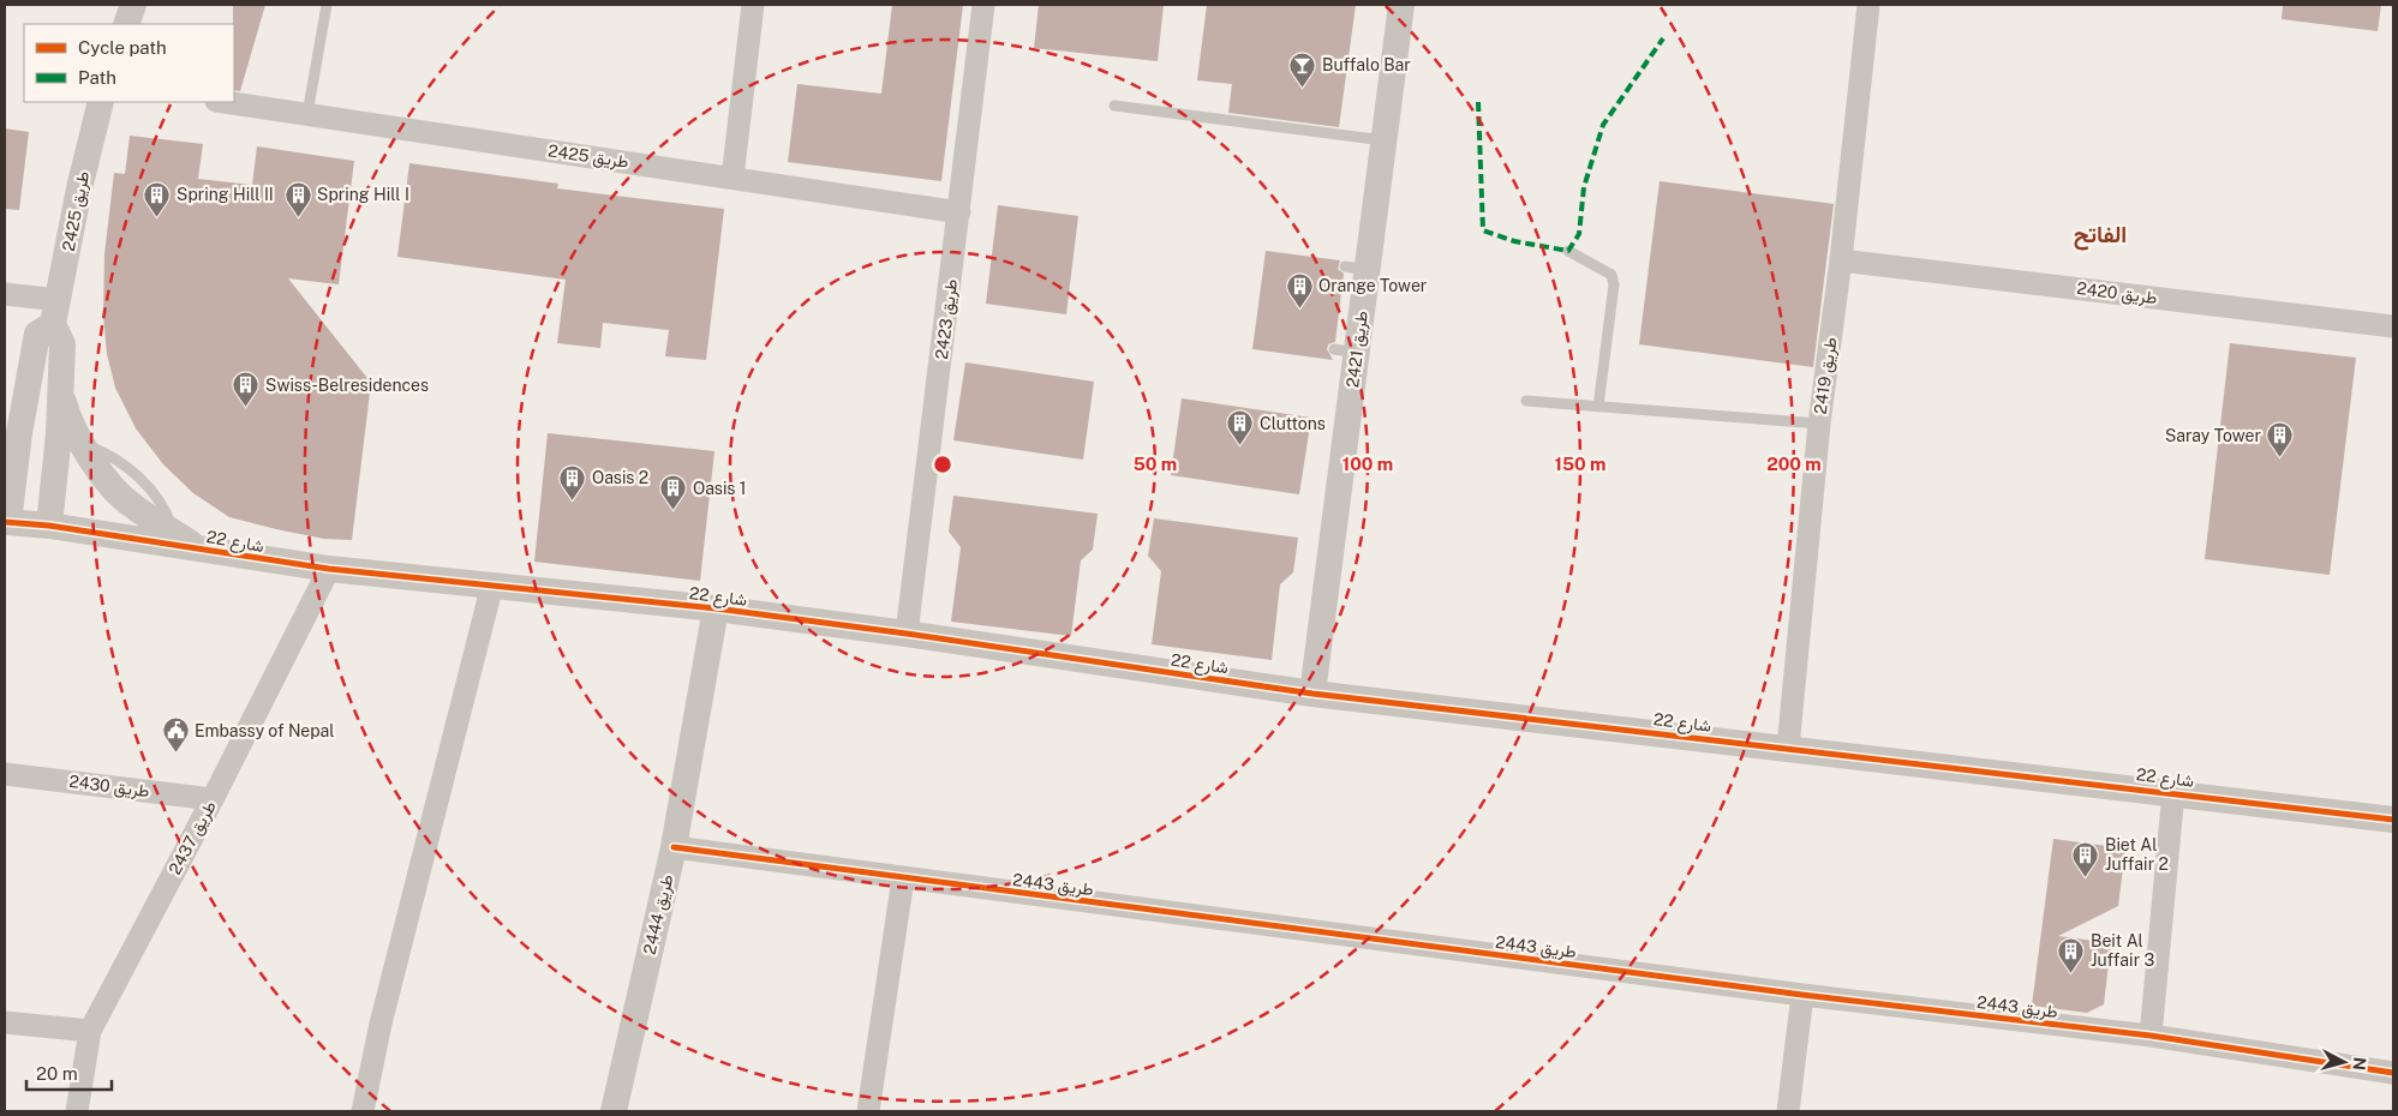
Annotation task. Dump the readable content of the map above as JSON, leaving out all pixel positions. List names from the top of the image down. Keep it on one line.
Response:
{"streets":{"street":["طريق 2425","طريق 2420","طريق 2423","طريق 2421","طريق 2419","شارع 22","طريق 2430","طريق 2437","طريق 2443","طريق 2444"]},"crossings":[["طريق 2425","طريق 2423"],["طريق 2425","شارع 22"],["طريق 2420","طريق 2419"],["طريق 2423","شارع 22"],["طريق 2421","شارع 22"],["طريق 2419","شارع 22"],["شارع 22","طريق 2437"],["شارع 22","طريق 2444"],["طريق 2430","طريق 2437"],["طريق 2443","طريق 2444"]],"districts":["الفاتح"],"places":{"bar":["Buffalo Bar"],"building":["Spring Hill II","Spring Hill I","Orange Tower","Swiss-Belresidences","Cluttons","Saray Tower","Oasis 2","Oasis 1","Biet Al Juffair 2","Beit Al Juffair 3"],"public building":["Embassy of Nepal"]},"legend":["Cycle path","Path"],"scale_bar":"20 m","north":"right","rings":["50 m","100 m","150 m","200 m"]}
